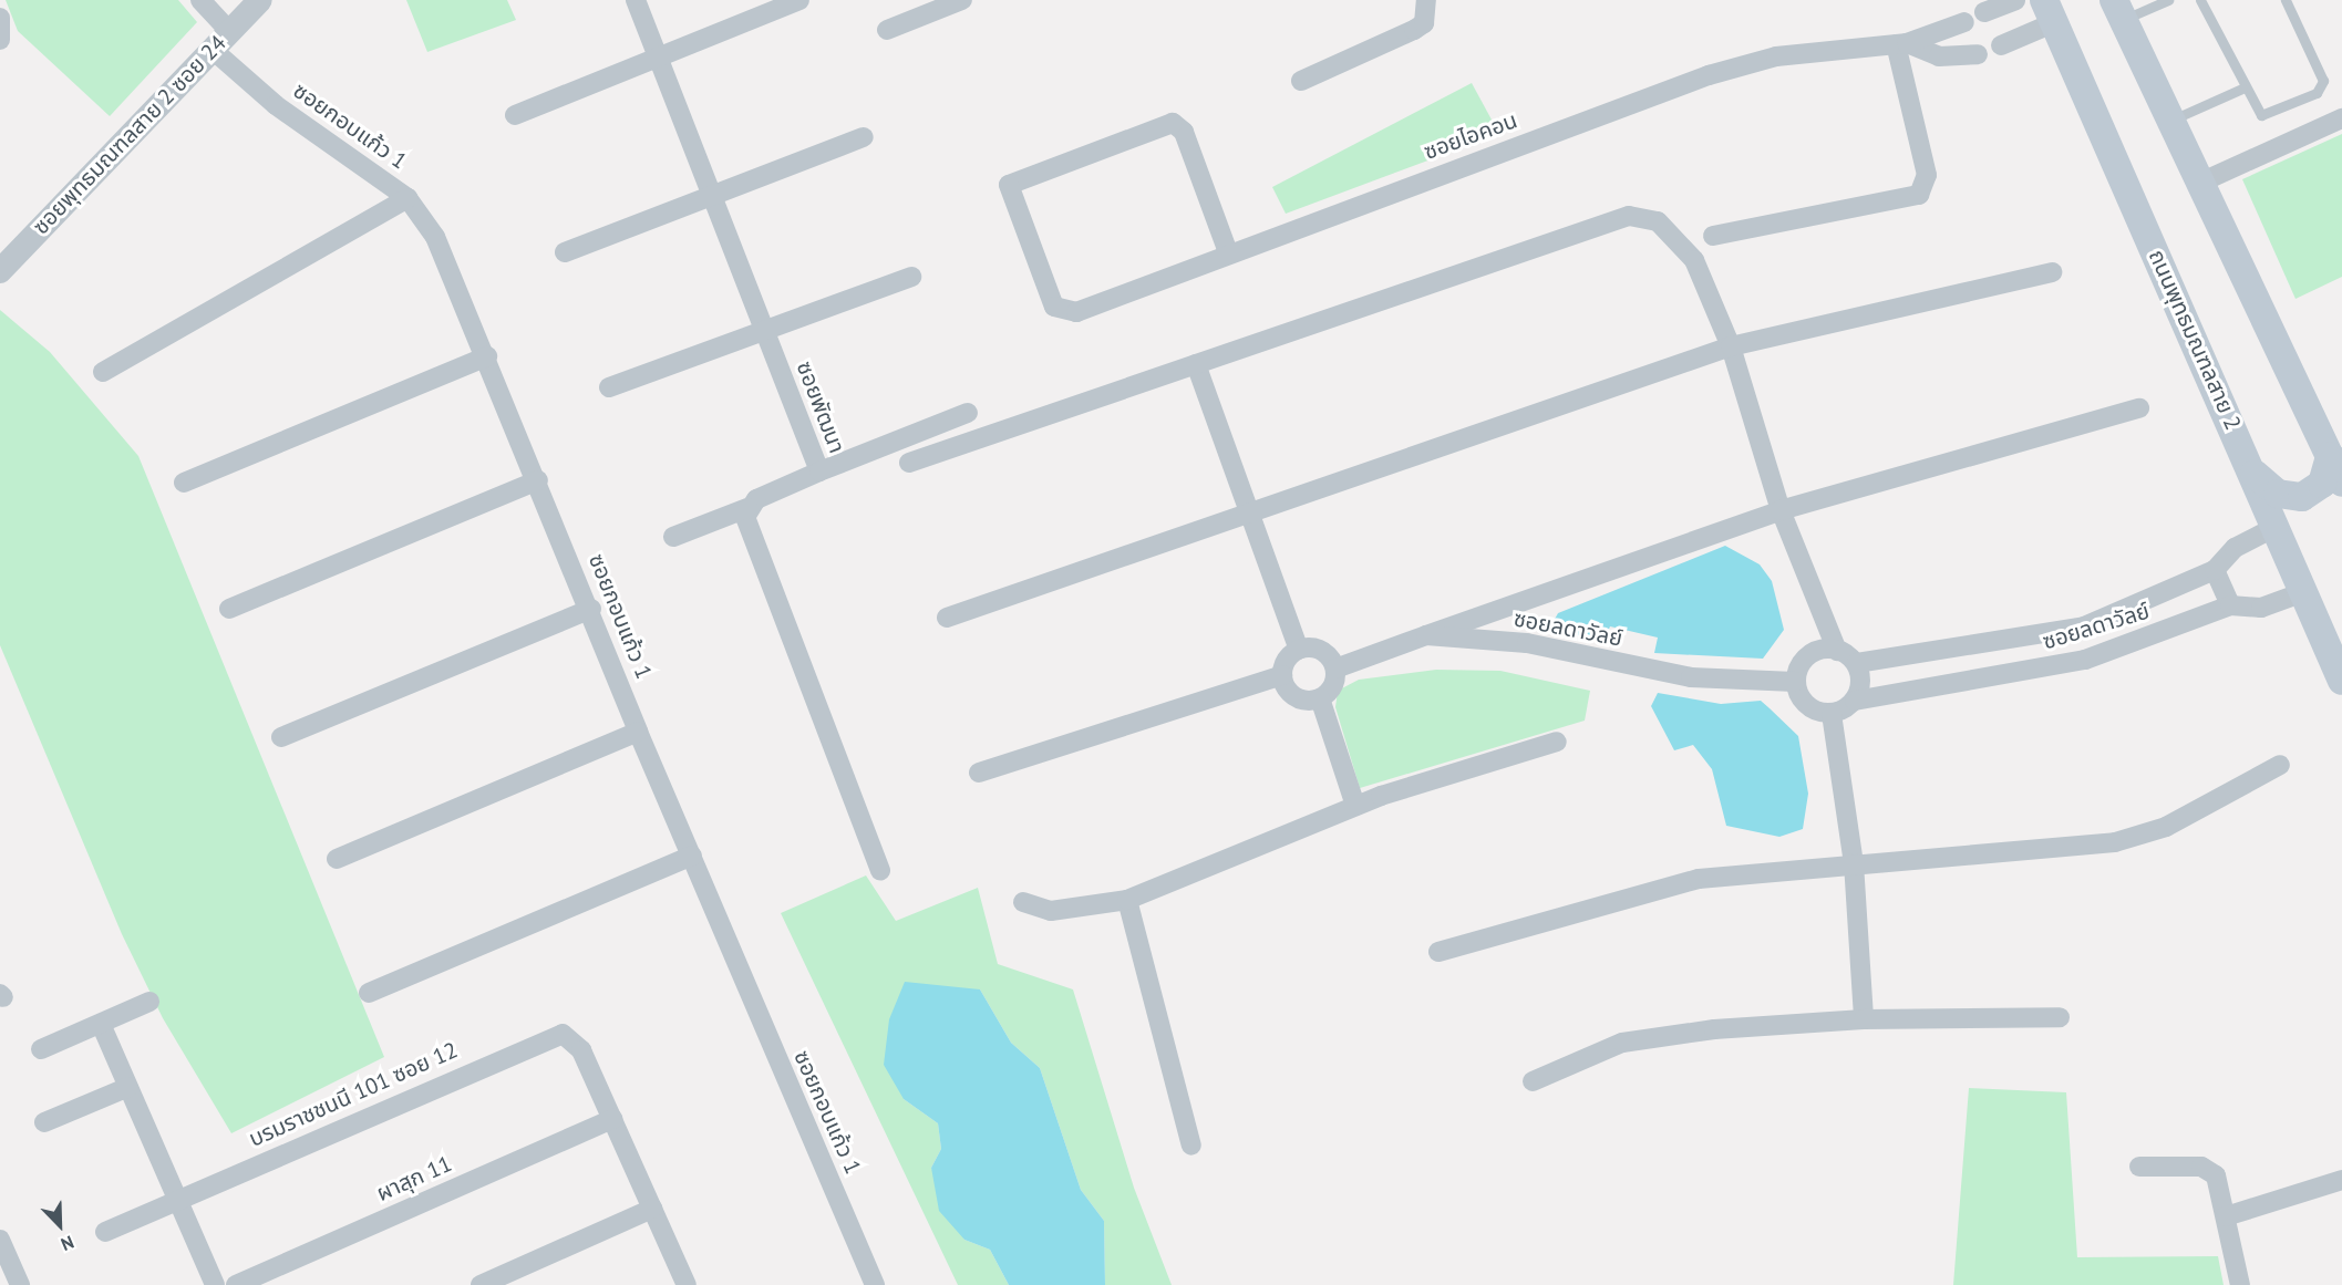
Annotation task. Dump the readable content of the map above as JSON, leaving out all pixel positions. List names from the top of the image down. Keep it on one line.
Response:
{"streets":{"main road":["ถนนพุทธมณฑลสาย 2"],"street":["ซอยกอบแก้ว 1","ซอยพุทธมณฑลสาย 2 ซอย 24","ซอยไอคอน","ซอยพัฒนา","ซอยลดาวัลย์","บรมราชชนนี 101 ซอย 12","ผาสุก 11"]},"crossings":[["ซอยกอบแก้ว 1","ซอยพุทธมณฑลสาย 2 ซอย 24"],["ถนนพุทธมณฑลสาย 2","ซอยลดาวัลย์"],["บรมราชชนนี 101 ซอย 12","ผาสุก 11"]],"north":"bottom right"}
